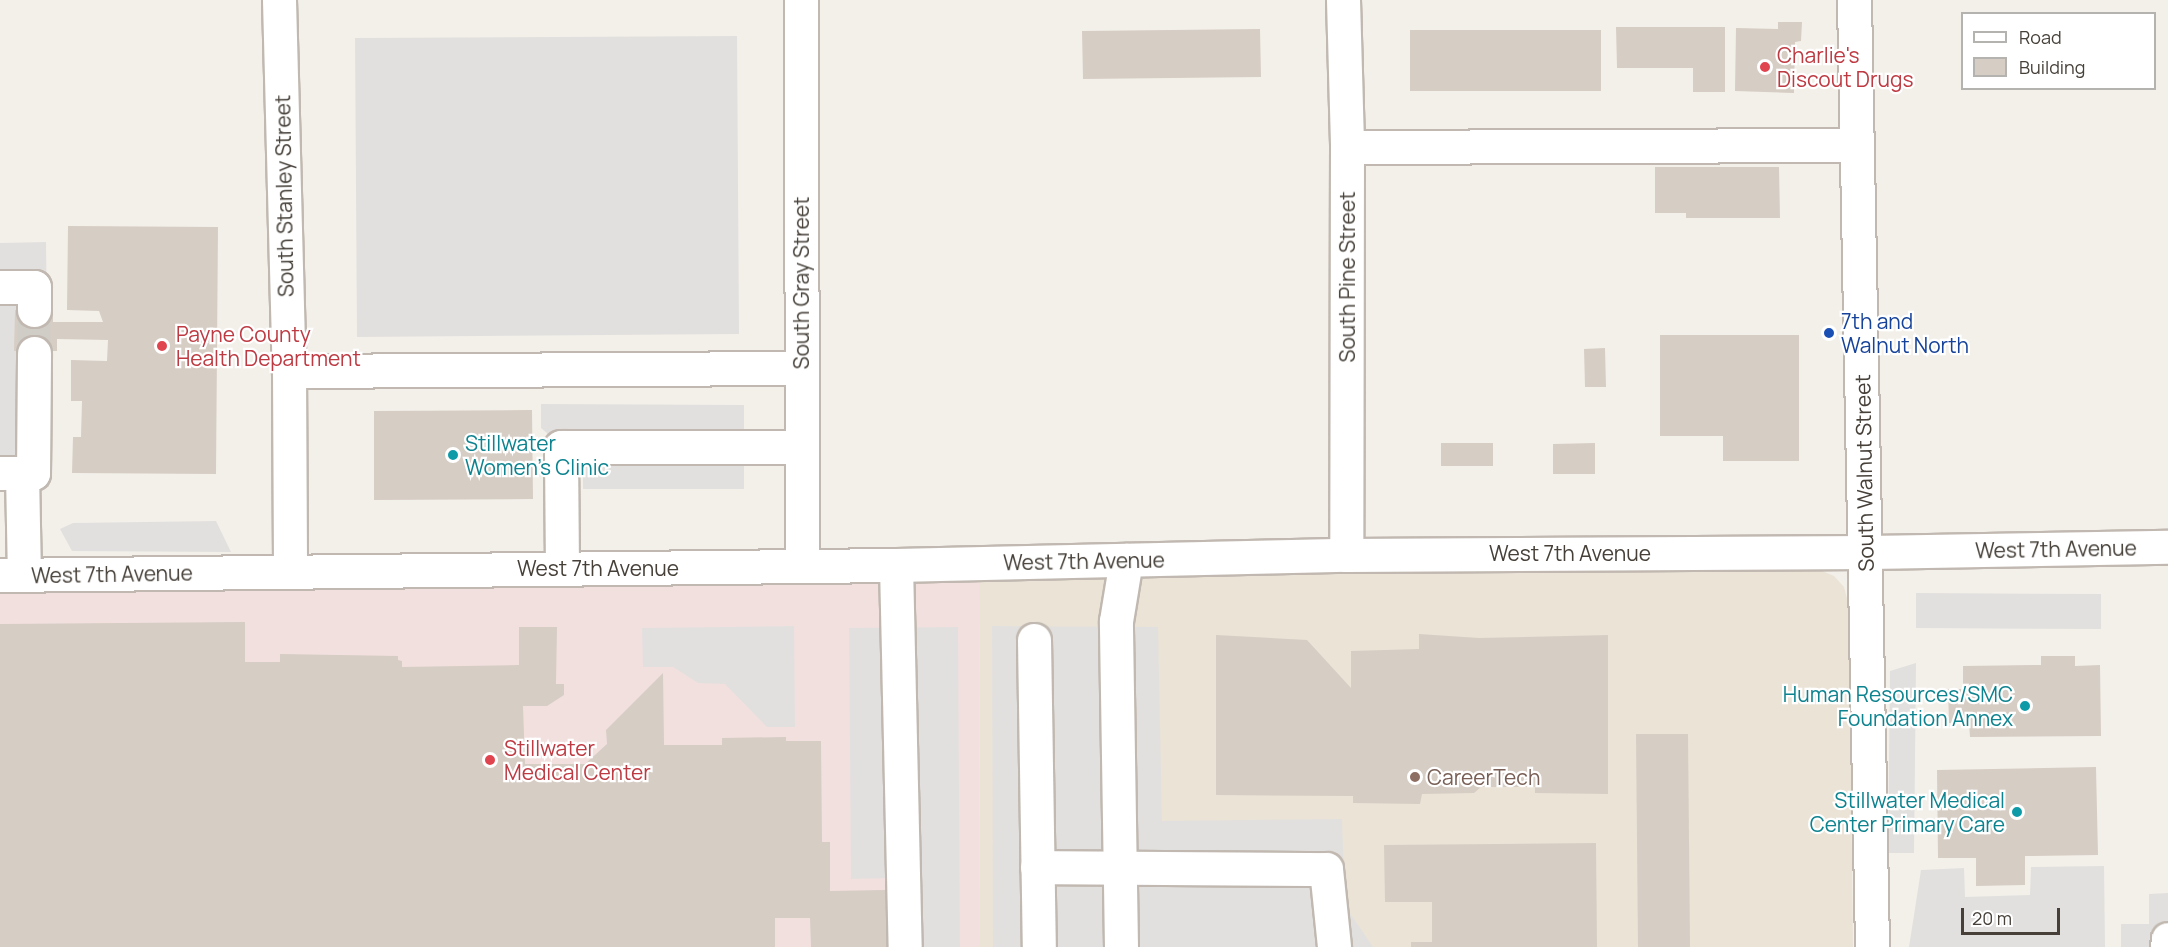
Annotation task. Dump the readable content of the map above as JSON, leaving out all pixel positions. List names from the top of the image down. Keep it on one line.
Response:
{"streets":{"street":["South Stanley Street","South Pine Street","South Gray Street","South Walnut Street","West 7th Avenue"]},"crossings":[["South Stanley Street","West 7th Avenue"],["South Pine Street","West 7th Avenue"],["South Gray Street","West 7th Avenue"],["South Walnut Street","West 7th Avenue"]],"places":["Charlie's Discout Drugs","7th and Walnut North","Payne County Health Department","Stillwater Women’s Clinic","Human Resources/SMC Foundation Annex","Stillwater Medical Center","CareerTech","Stillwater Medical Center Primary Care"],"legend":["Road","Building"],"scale_bar":"20 m"}
